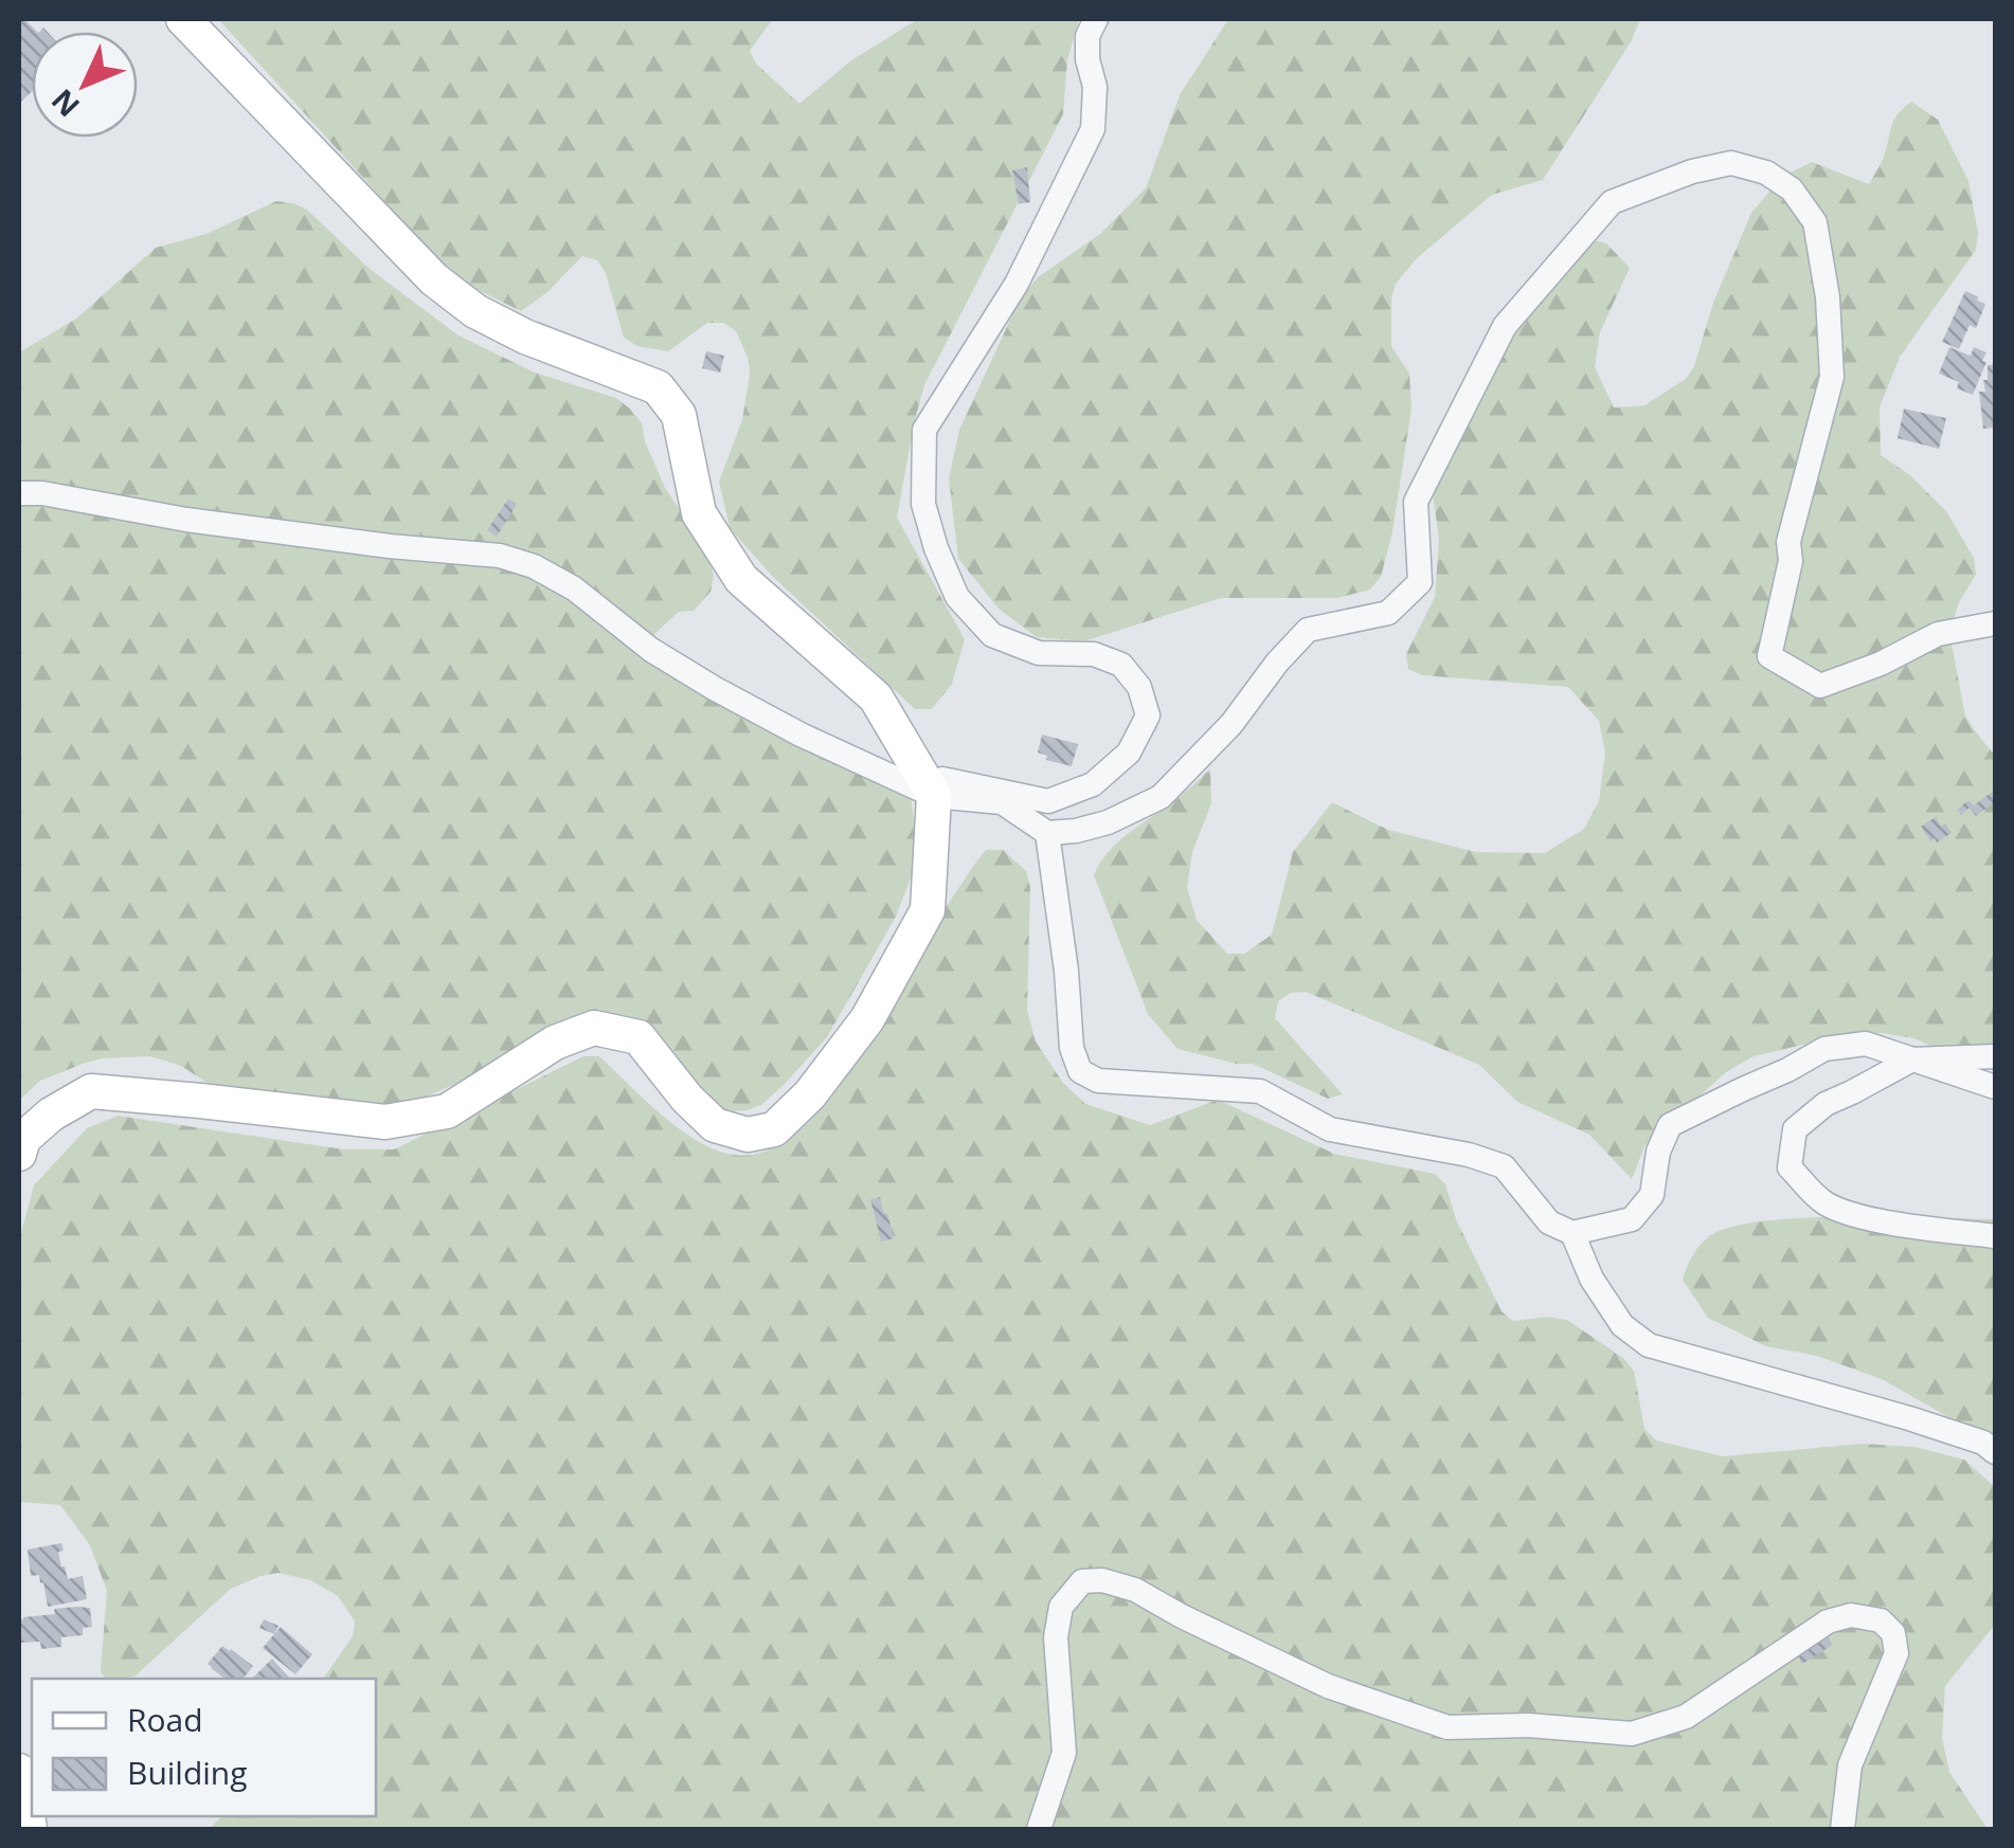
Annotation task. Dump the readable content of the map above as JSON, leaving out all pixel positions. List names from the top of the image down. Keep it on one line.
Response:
{"legend":["Road","Building"],"north":"bottom left"}
